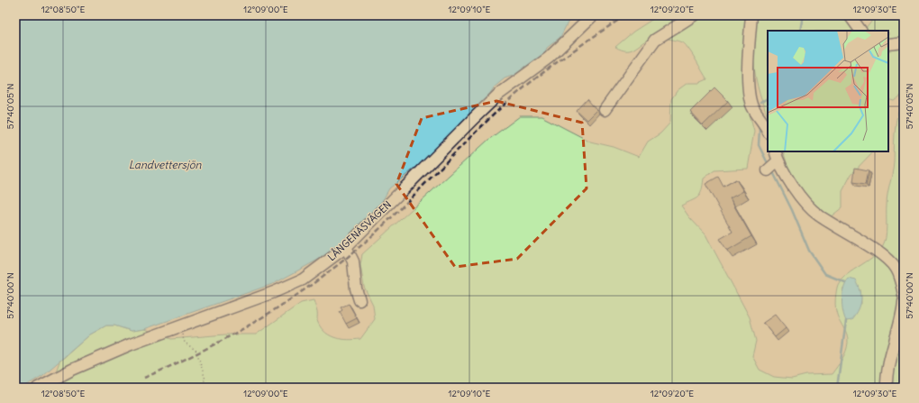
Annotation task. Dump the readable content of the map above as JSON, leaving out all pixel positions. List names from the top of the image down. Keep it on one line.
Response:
{"streets":{"street":["LÅNGENÄSVÄGEN"]},"water":["Landvettersjön"],"coordinates":["12°08'50\"E","12°09'00\"E","12°09'10\"E","12°09'20\"E","12°09'30\"E","57°40'05\"N","57°40'00\"N"]}
